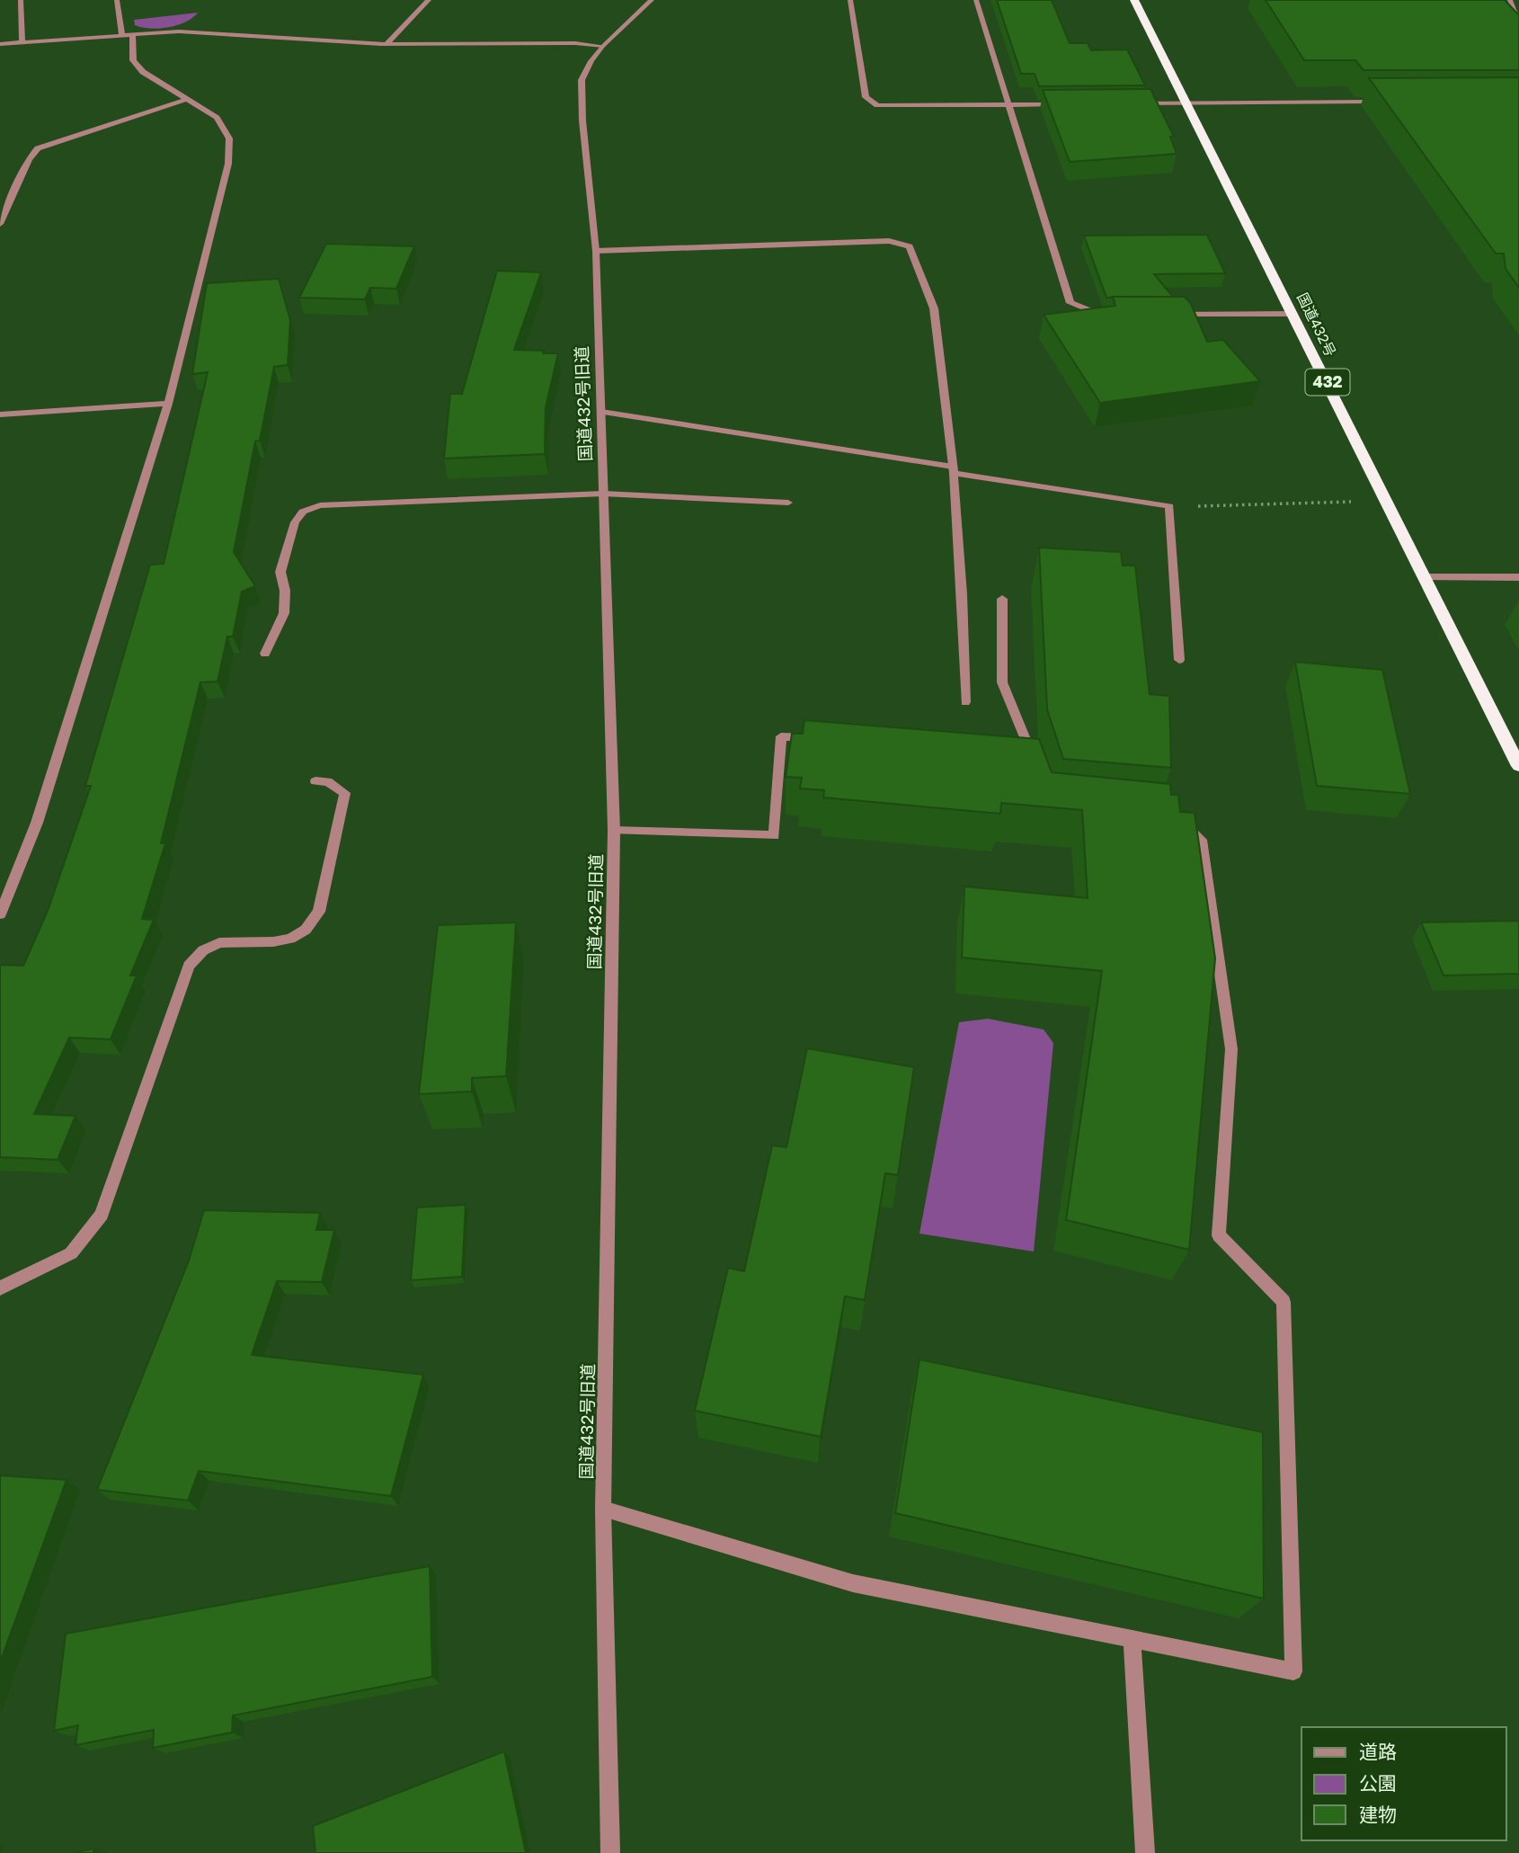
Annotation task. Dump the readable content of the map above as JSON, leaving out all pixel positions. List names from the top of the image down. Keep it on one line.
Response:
{"streets":{"highway":["国道432号","432"],"street":["国道432号旧道"]},"legend":["道路","公園","建物"]}
